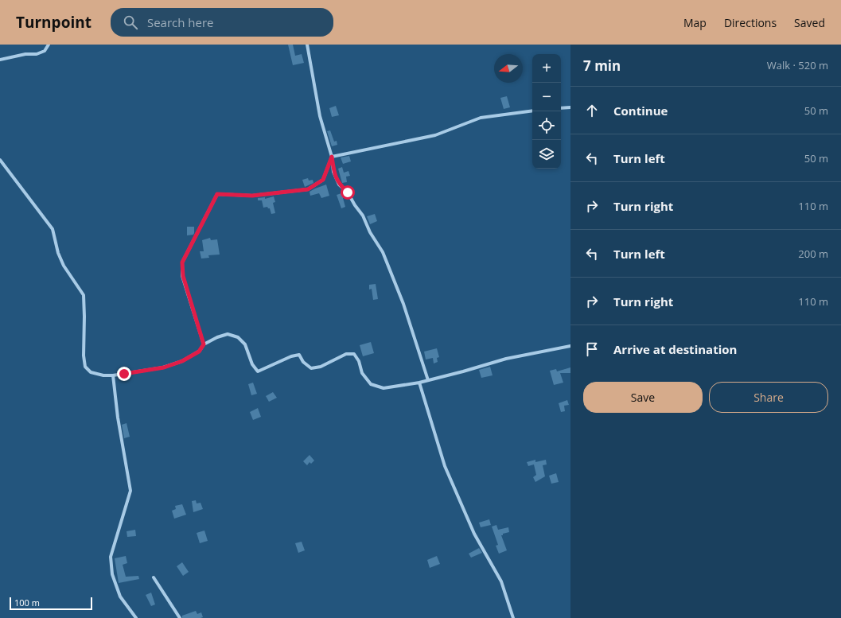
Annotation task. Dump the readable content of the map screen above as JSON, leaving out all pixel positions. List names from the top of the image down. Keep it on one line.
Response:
{"scale_bar":"100 m","north":"left","page":{"header":"Turnpoint","search":"Search here","nav":["Map","Directions","Saved"],"heading":["7 min","Walk · 520 m"],"map_buttons":["+","−"],"list":[["Continue","50 m"],["Turn left","50 m"],["Turn right","110 m"],["Turn left","200 m"],["Turn right","110 m"],"Arrive at destination"],"buttons":["Save","Share"],"scale":"100 m"}}
